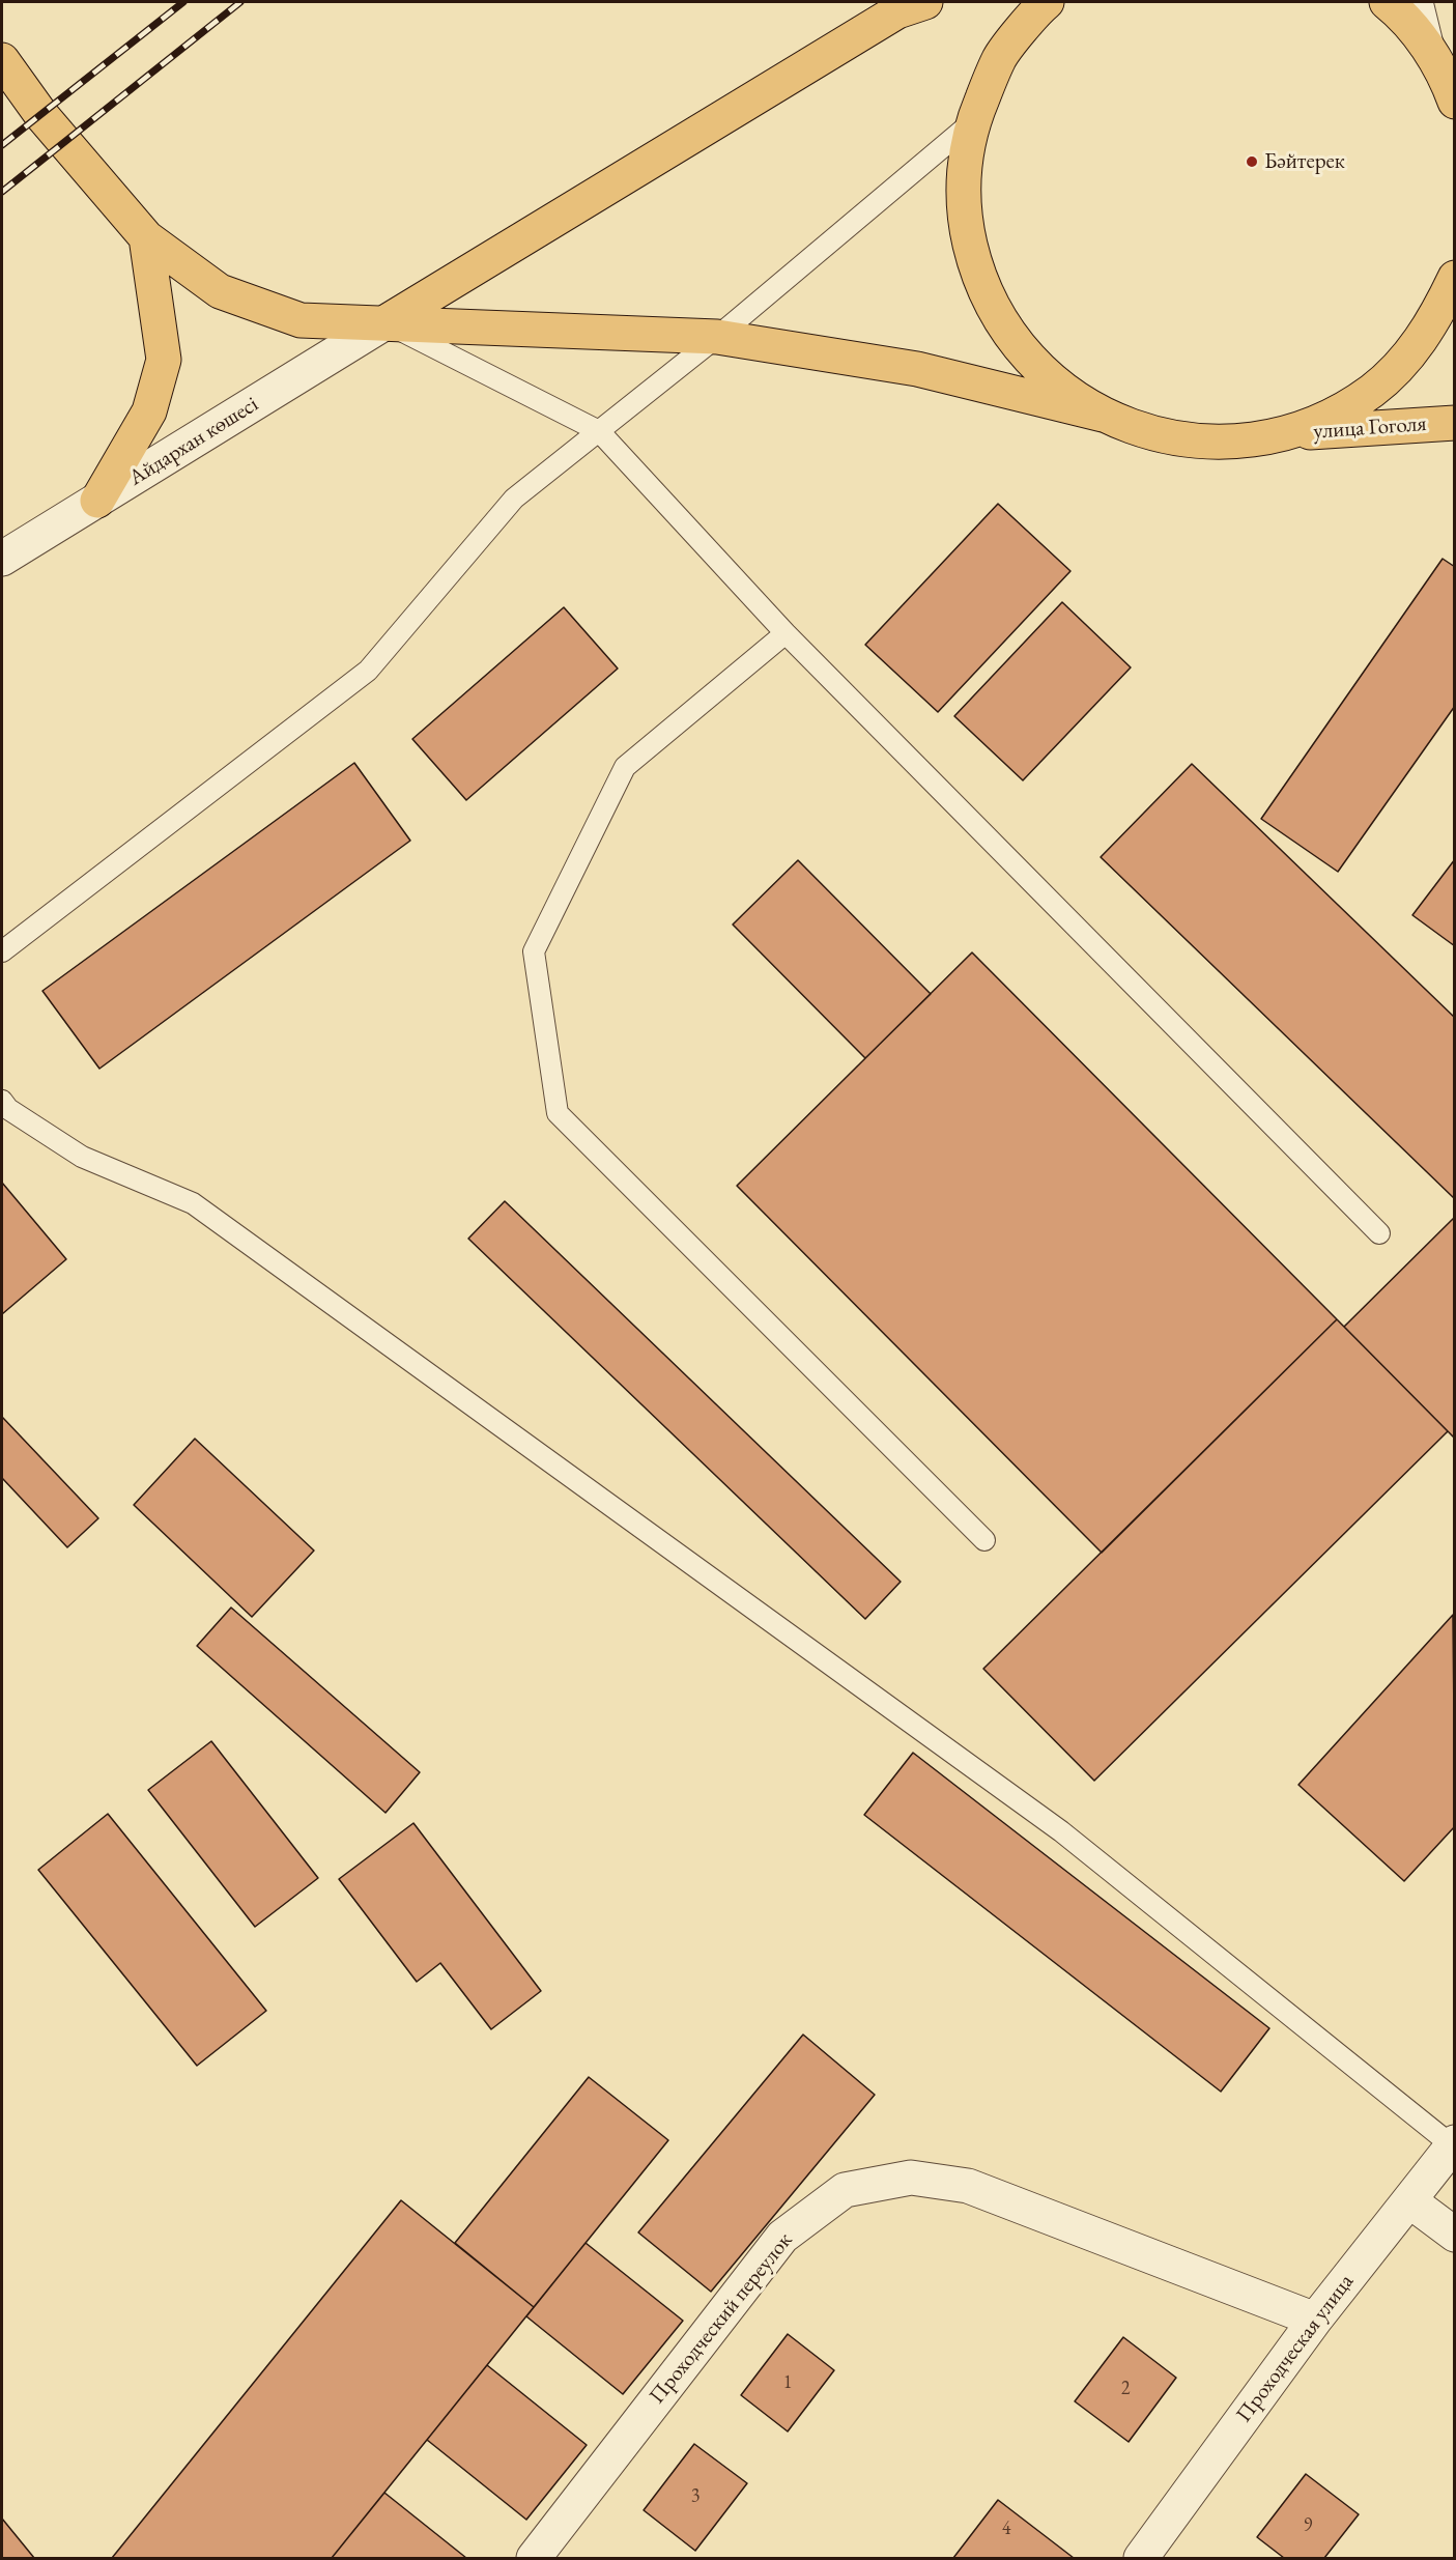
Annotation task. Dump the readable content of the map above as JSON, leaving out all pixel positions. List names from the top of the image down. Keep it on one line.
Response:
{"streets":{"main road":["улица Гоголя"],"street":["Айдархан көшесі","Проходческий переулок","Проходческая улица"]},"crossings":[["Проходческий переулок","Проходческая улица"]],"places":["Бәйтерек"],"house_numbers":["1","2","3","9","4"]}
